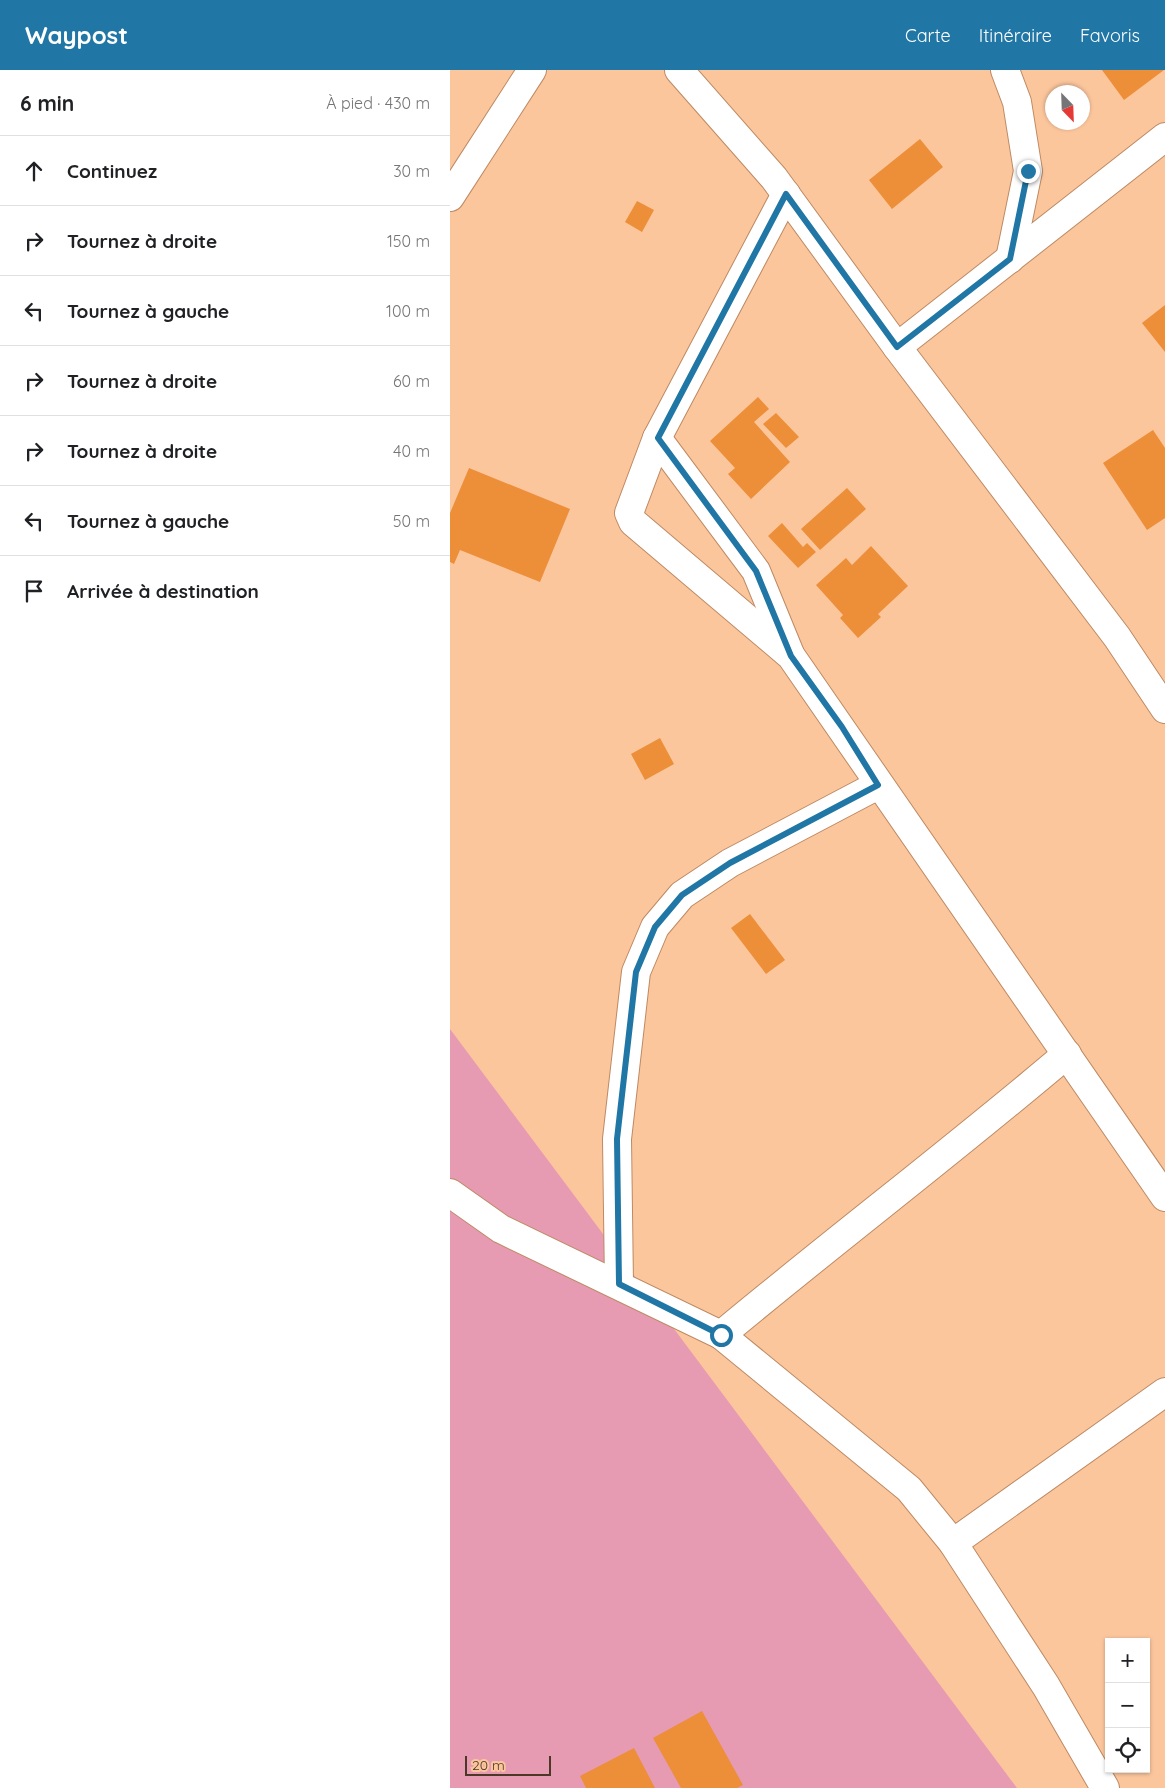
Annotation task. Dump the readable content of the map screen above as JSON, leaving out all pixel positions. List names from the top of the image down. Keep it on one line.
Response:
{"scale_bar":"20 m","north":"bottom right","page":{"header":"Waypost","nav":["Carte","Itinéraire","Favoris"],"heading":["6 min","À pied · 430 m"],"list":[["Continuez","30 m"],["Tournez à droite","150 m"],["Tournez à gauche","100 m"],["Tournez à droite","60 m"],["Tournez à droite","40 m"],["Tournez à gauche","50 m"],"Arrivée à destination"],"map_buttons":["+","−"],"scale":"20 m"}}
